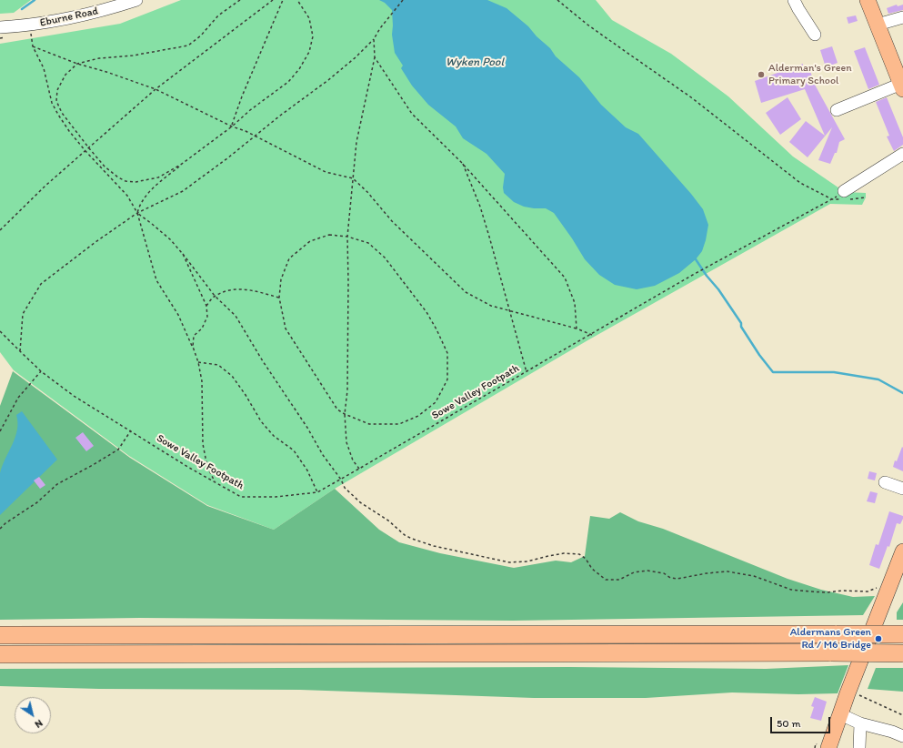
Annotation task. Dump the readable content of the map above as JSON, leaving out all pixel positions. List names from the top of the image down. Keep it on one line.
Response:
{"streets":{"street":["Eburne Road"],"path":["Sowe Valley Footpath"]},"water":["Wyken Pool"],"places":["Alderman's Green Primary School","Aldermans Green Rd / M6 Bridge"],"scale_bar":"50 m","north":"bottom right"}
